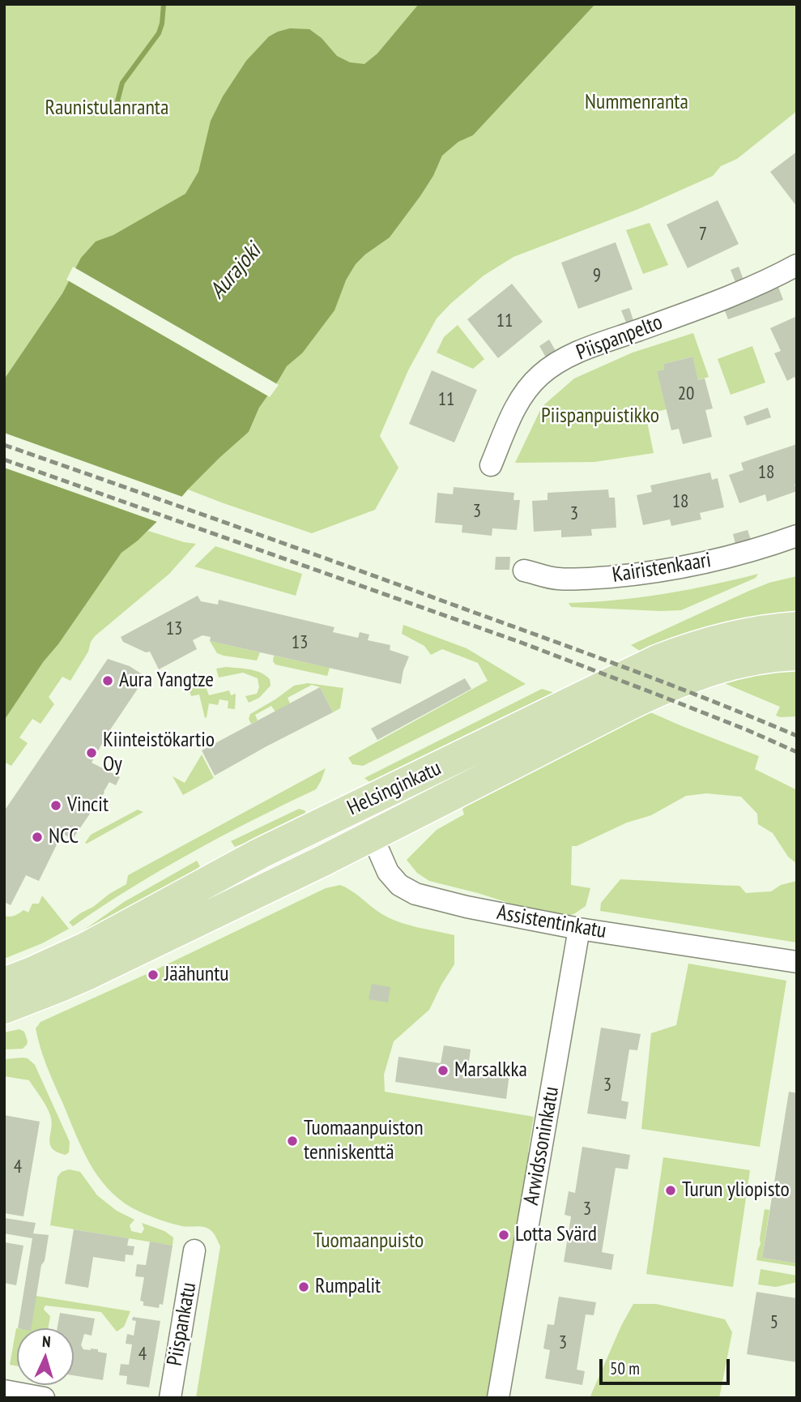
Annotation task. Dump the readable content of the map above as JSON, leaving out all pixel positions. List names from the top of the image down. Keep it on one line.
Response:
{"streets":{"main road":["Helsinginkatu"],"street":["Piispanpelto","Kairistenkaari","Assistentinkatu","Arwidssoninkatu","Piispankatu"]},"crossings":[["Helsinginkatu","Assistentinkatu"],["Assistentinkatu","Arwidssoninkatu"]],"water":["Aurajoki"],"parks":["Nummenranta","Raunistulanranta","Piispanpuistikko","Tuomaanpuisto"],"places":["Aura Yangtze","Kiinteistökartio Oy","Vincit","NCC","Jäähuntu","Marsalkka","Tuomaanpuiston tenniskenttä","Turun yliopisto","Lotta Svärd","Rumpalit"],"house_numbers":["7","9","11","20","11","18","18","3","3","13","13","3","4","3","5","3","4"],"scale_bar":"50 m","north":"top"}
